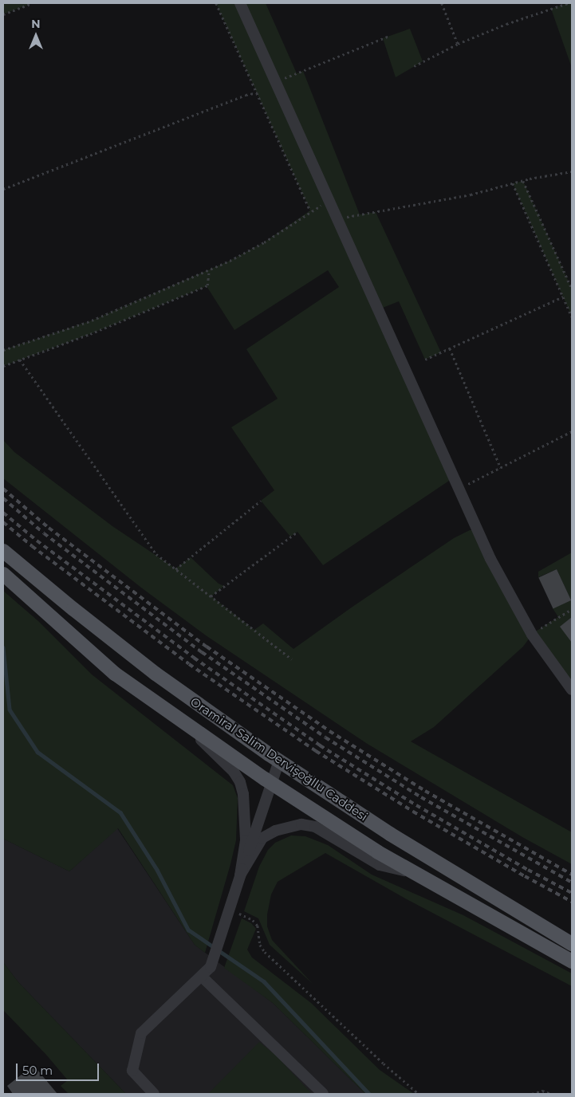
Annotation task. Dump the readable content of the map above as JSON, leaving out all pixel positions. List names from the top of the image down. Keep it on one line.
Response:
{"streets":{"main road":["Oramiral Salim Dervişoğllu Caddesi"]},"scale_bar":"50 m","north":"top"}
